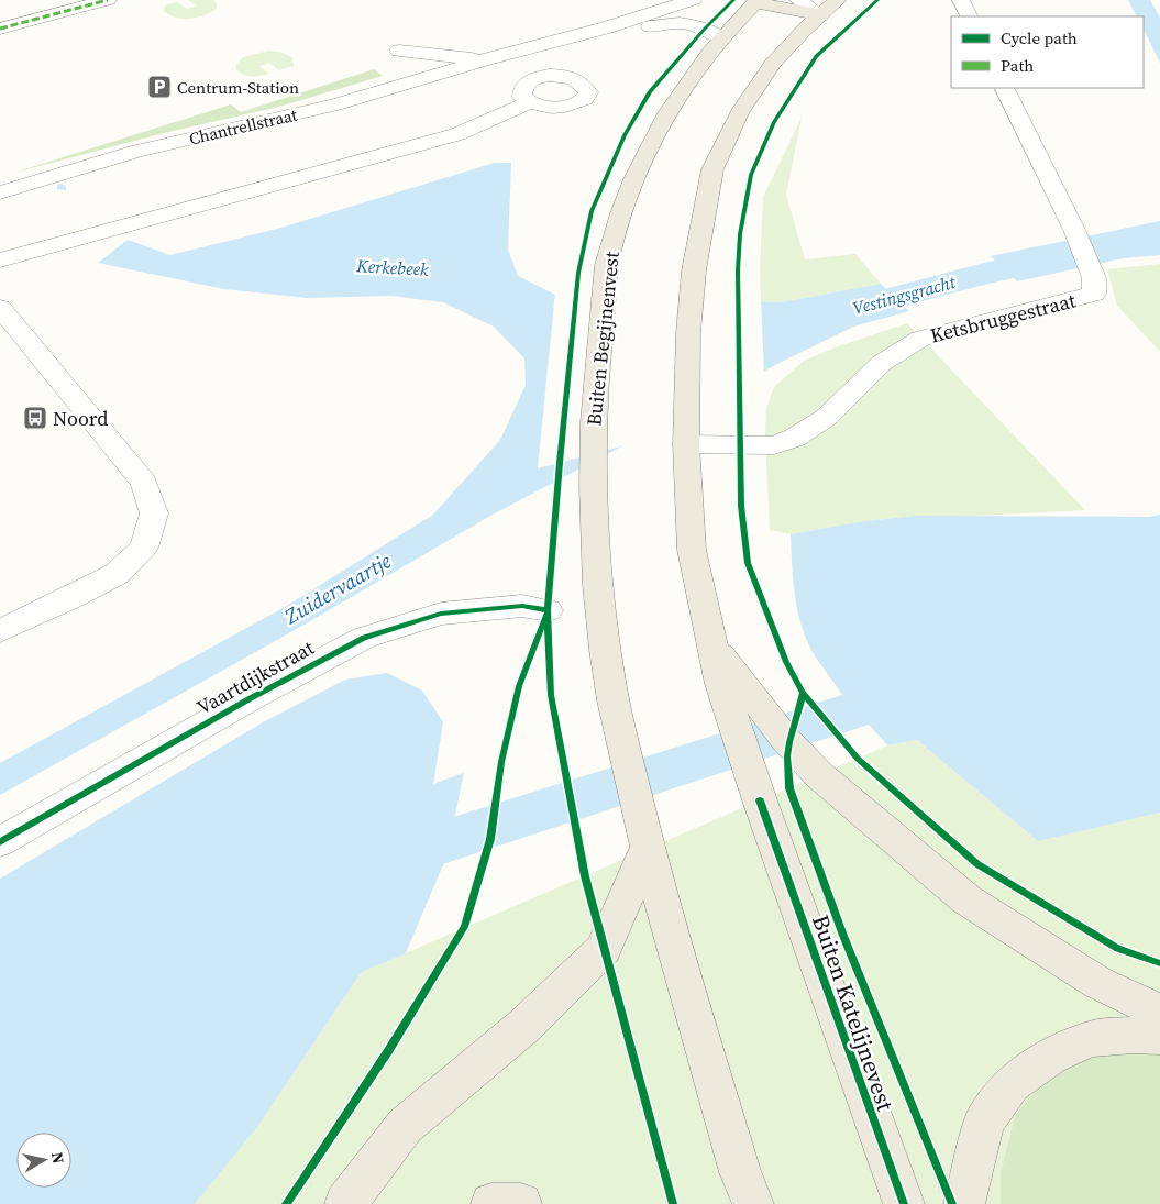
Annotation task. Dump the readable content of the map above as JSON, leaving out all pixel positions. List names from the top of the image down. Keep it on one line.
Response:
{"streets":{"main road":["Buiten Begijnenvest","Buiten Katelijnevest"],"street":["Chantrellstraat","Ketsbruggestraat","Vaartdijkstraat"]},"water":["Kerkebeek","Vestingsgracht","Zuidervaartje"],"places":{"parking":["Centrum-Station"],"bus stop":["Noord"]},"legend":["Cycle path","Path"],"north":"right"}
